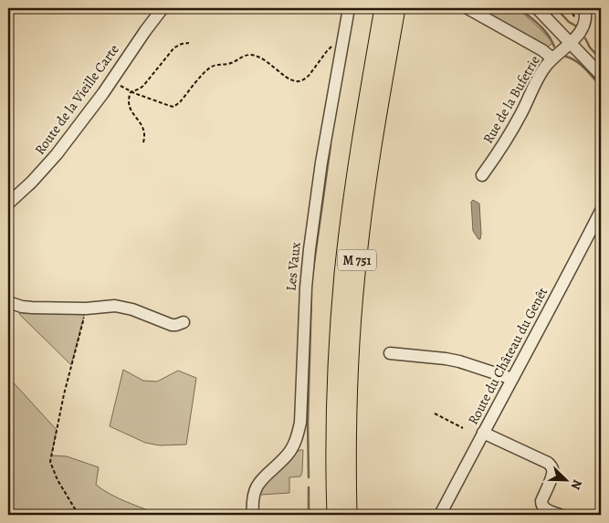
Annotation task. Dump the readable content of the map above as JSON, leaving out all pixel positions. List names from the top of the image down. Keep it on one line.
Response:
{"streets":{"highway":["M 751"],"street":["Route de la Vieille Carte","Rue de la Bufetrie","Les Vaux","Route du Château du Genêt"]},"north":"bottom right"}
